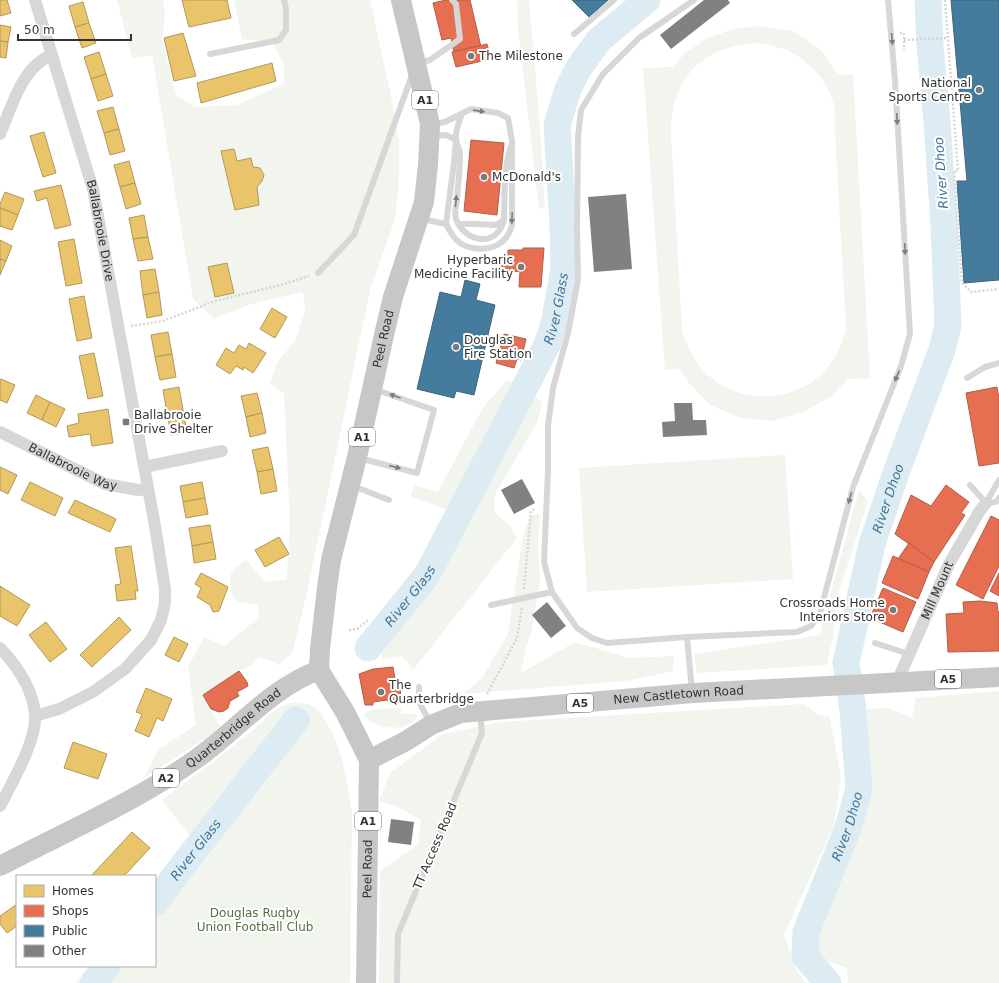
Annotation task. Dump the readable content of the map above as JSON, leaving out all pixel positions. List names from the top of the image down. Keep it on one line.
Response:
{"streets":{"highway":["A1","Peel Road","A5","New Castletown Road","Quarterbridge Road","A2"],"street":["Ballabrooie Drive","Ballabrooie Way","Mill Mount"],"lane":["TT Access Road"]},"crossings":[["Ballabrooie Drive","Ballabrooie Way"],["Peel Road","New Castletown Road"],["Peel Road","Quarterbridge Road"],["Mill Mount","New Castletown Road"],["New Castletown Road","TT Access Road"]],"water":["River Dhoo","River Glass"],"parks":["Douglas Rugby Union Football Club"],"places":{"other":["The Milestone","National Sports Centre","McDonald's","Hyperbaric Medicine Facility","Douglas Fire Station","Crossroads Home Interiors Store","The Quarterbridge"],"transit":["Ballabrooie Drive Shelter"]},"legend":["Homes","Shops","Public","Other"],"scale_bar":"50 m"}
